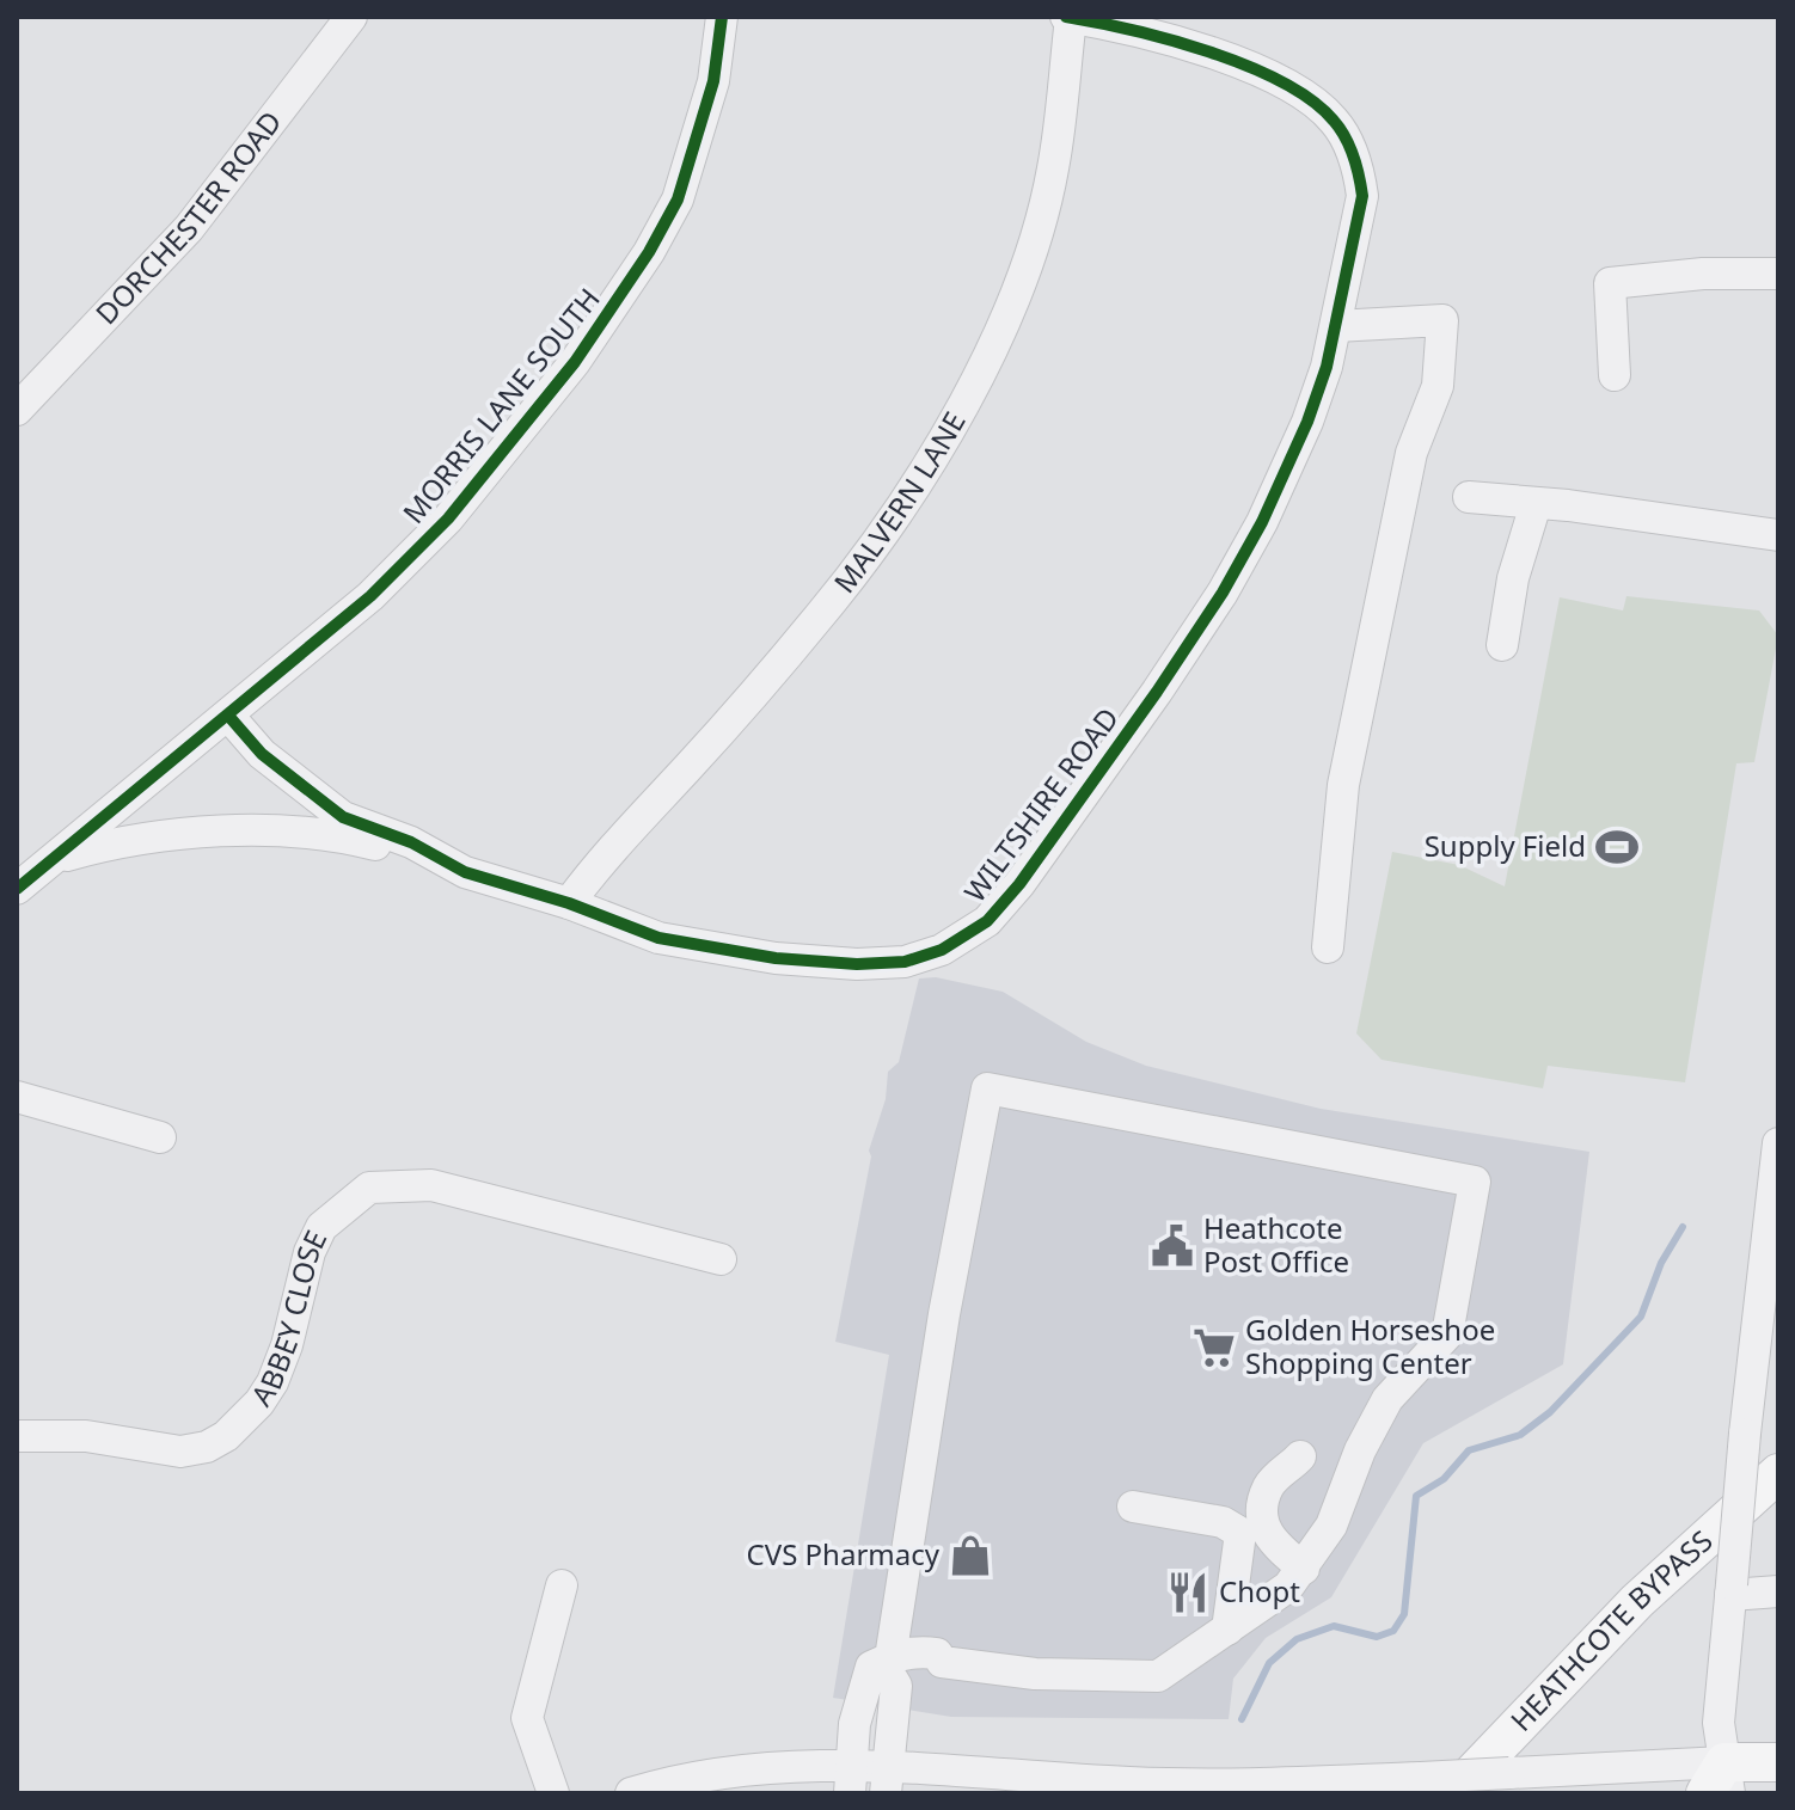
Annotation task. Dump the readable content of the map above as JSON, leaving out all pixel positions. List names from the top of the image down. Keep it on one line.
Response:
{"streets":{"main road":["HEATHCOTE BYPASS"],"street":["DORCHESTER ROAD","MORRIS LANE SOUTH","MALVERN LANE","WILTSHIRE ROAD","ABBEY CLOSE"]},"crossings":[["MORRIS LANE SOUTH","WILTSHIRE ROAD"],["MALVERN LANE","WILTSHIRE ROAD"]],"places":{"sports":["Supply Field"],"public building":["Heathcote Post Office"],"supermarket":["Golden Horseshoe Shopping Center"],"shop":["CVS Pharmacy"],"restaurant":["Chopt"]}}
